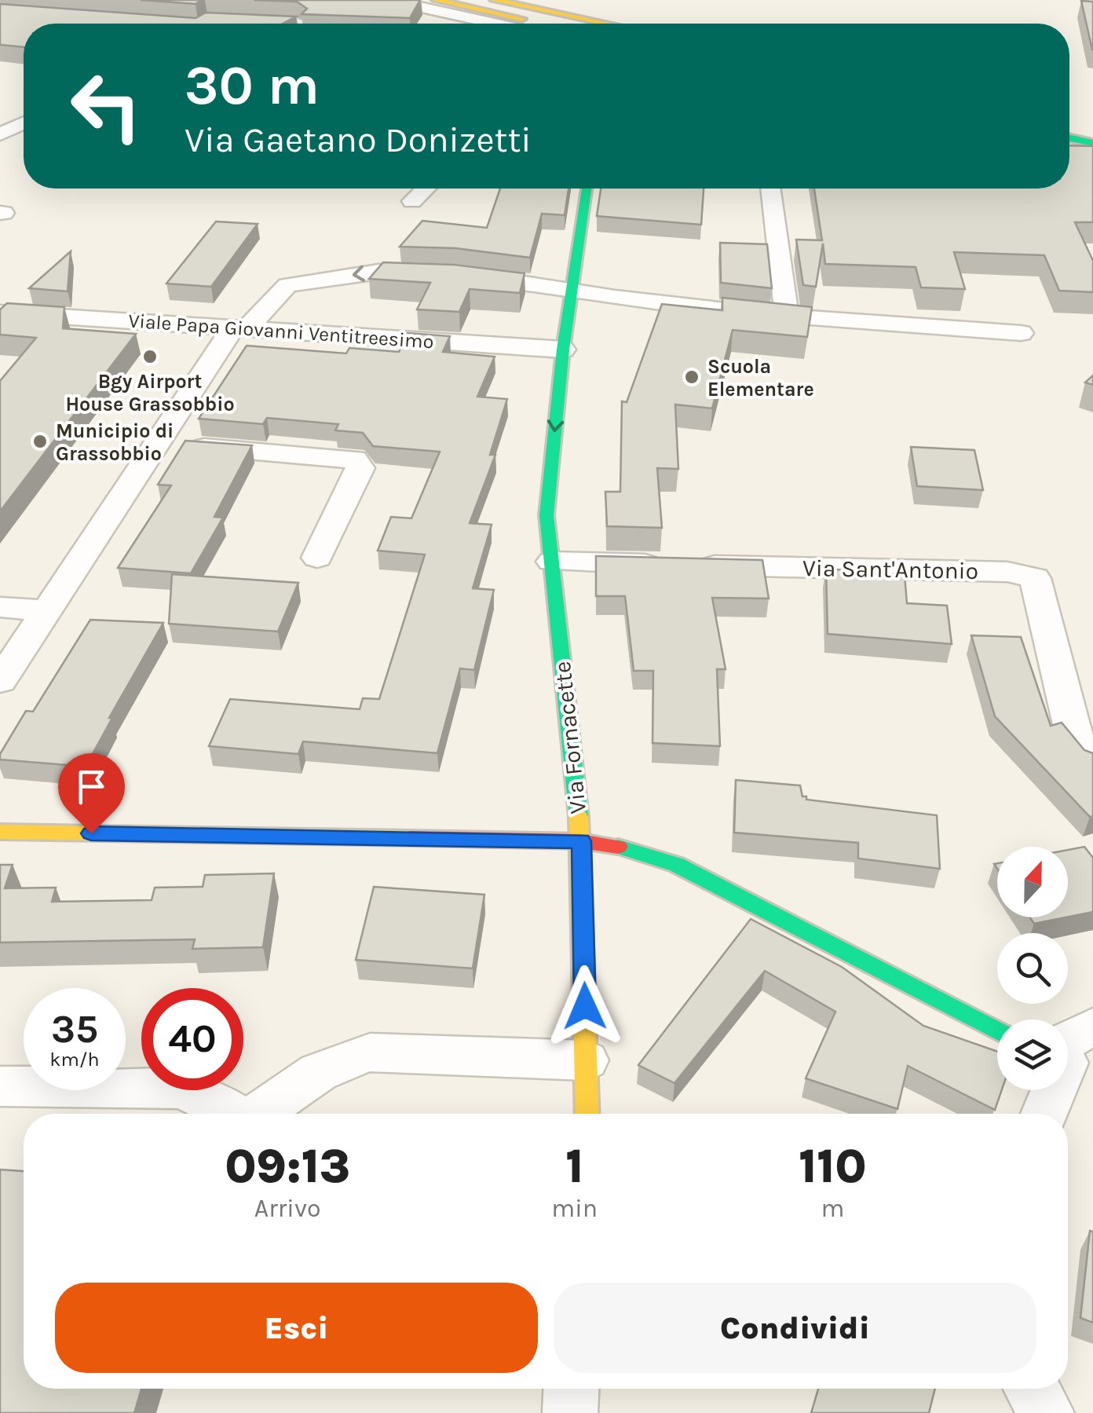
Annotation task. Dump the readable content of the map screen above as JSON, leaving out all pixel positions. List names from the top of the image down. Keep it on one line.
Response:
{"streets":{"main road":["Via Fornacette"],"street":["Viale Papa Giovanni Ventitreesimo","Via Sant'Antonio"]},"crossings":[["Viale Papa Giovanni Ventitreesimo","Via Fornacette"],["Via Sant'Antonio","Via Fornacette"]],"places":["Bgy Airport House Grassobbio","Scuola Elementare","Municipio di Grassobbio"],"north":"top","page":{"turn":["30 m","Via Gaetano Donizetti"],"speed":"35 km/h","limit":"40","eta":["09:13","Arrivo","1","min","110","m"],"buttons":["Esci","Condividi"]}}
